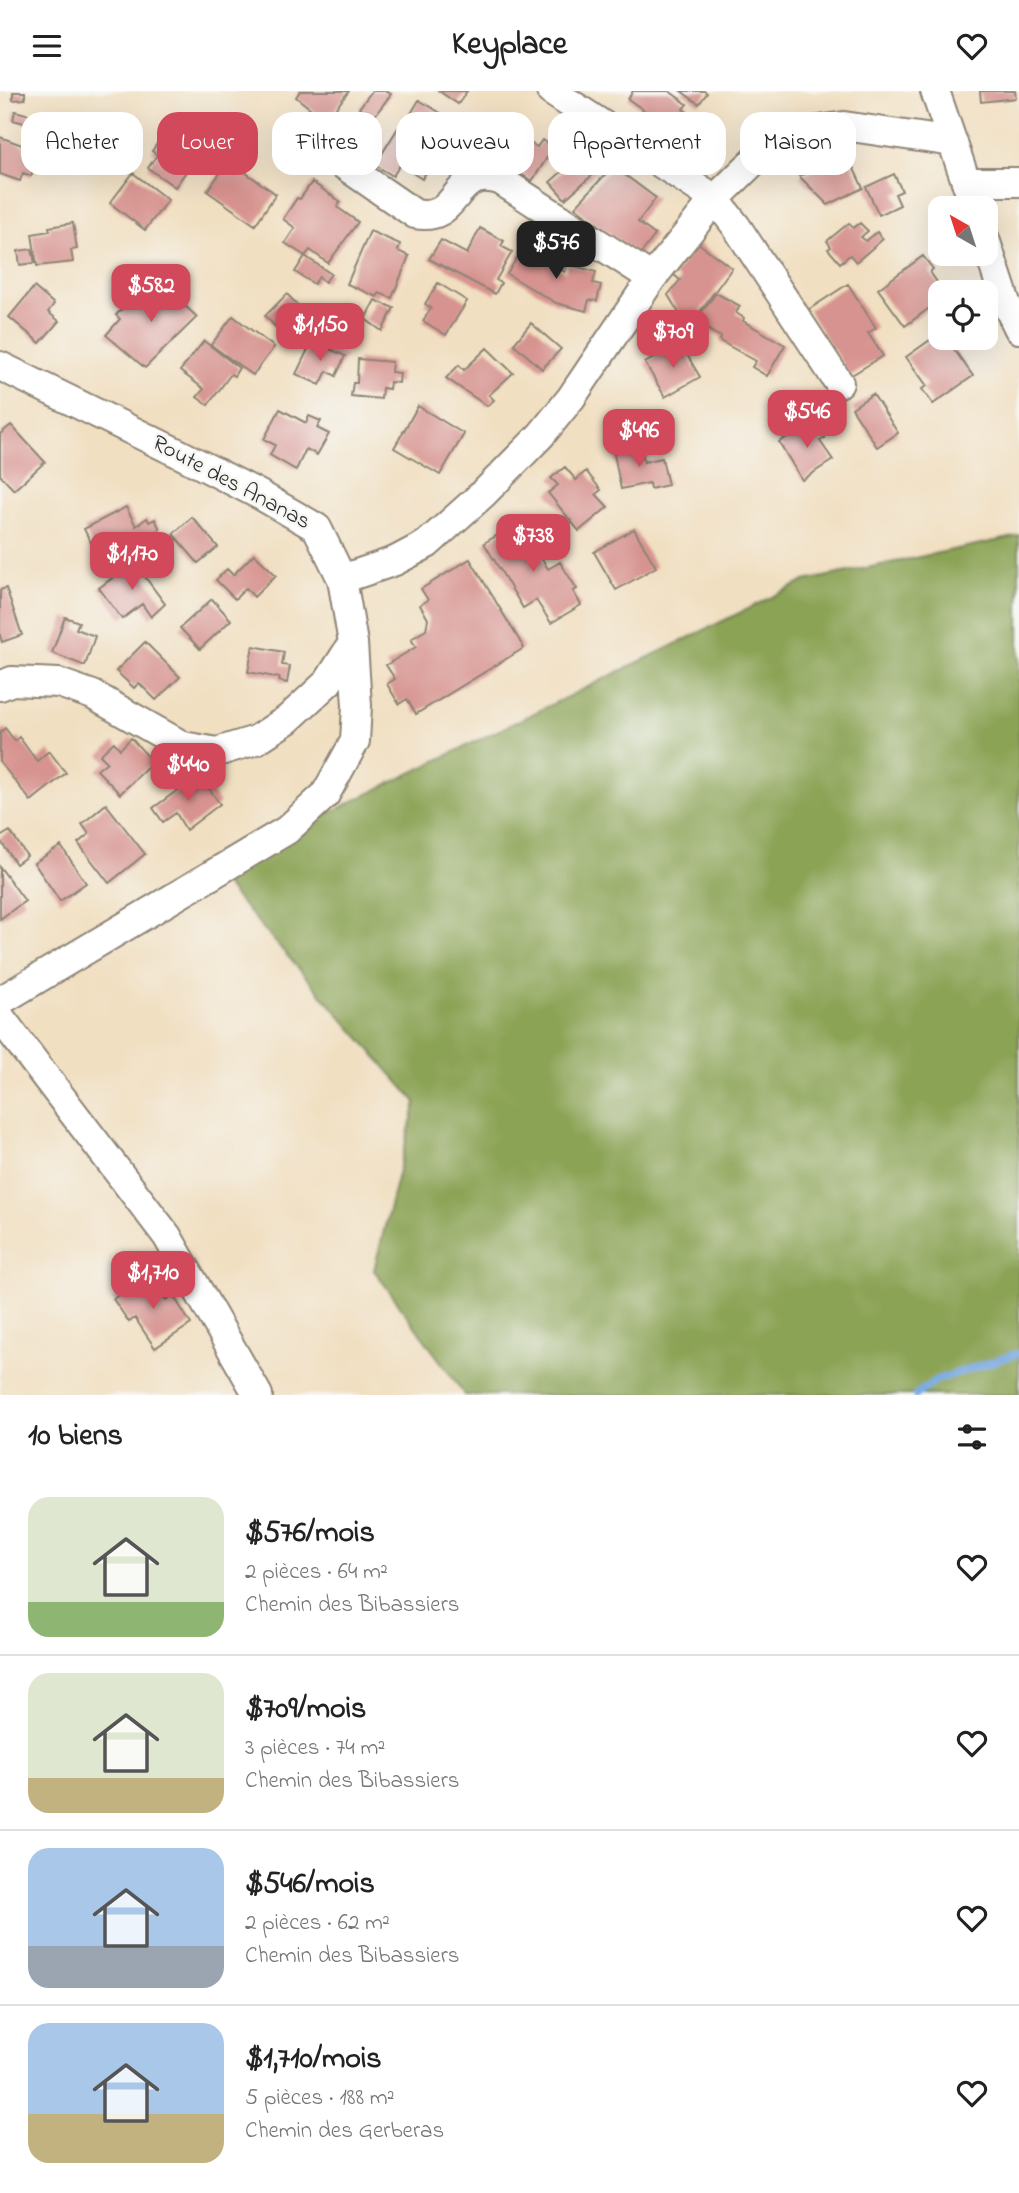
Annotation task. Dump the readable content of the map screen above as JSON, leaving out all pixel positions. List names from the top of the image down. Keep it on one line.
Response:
{"streets":{"street":["Route des Ananas"]},"north":"top left","page":{"header":"Keyplace","chip":["Acheter","Louer","Filtres","Nouveau","Appartement","Maison"],"price":["$576","$582","$1,150","$709","$546","$496","$738","$1,170","$440","$1,710"],"heading":"10 biens","list":[{"name":"$576/mois","note":"2 pièces · 64 m² · Chemin des Bibassiers"},{"name":"$709/mois","note":"3 pièces · 74 m² · Chemin des Bibassiers"},{"name":"$546/mois","note":"2 pièces · 62 m² · Chemin des Bibassiers"},{"name":"$1,710/mois","note":"5 pièces · 188 m² · Chemin des Gerberas"}]}}
